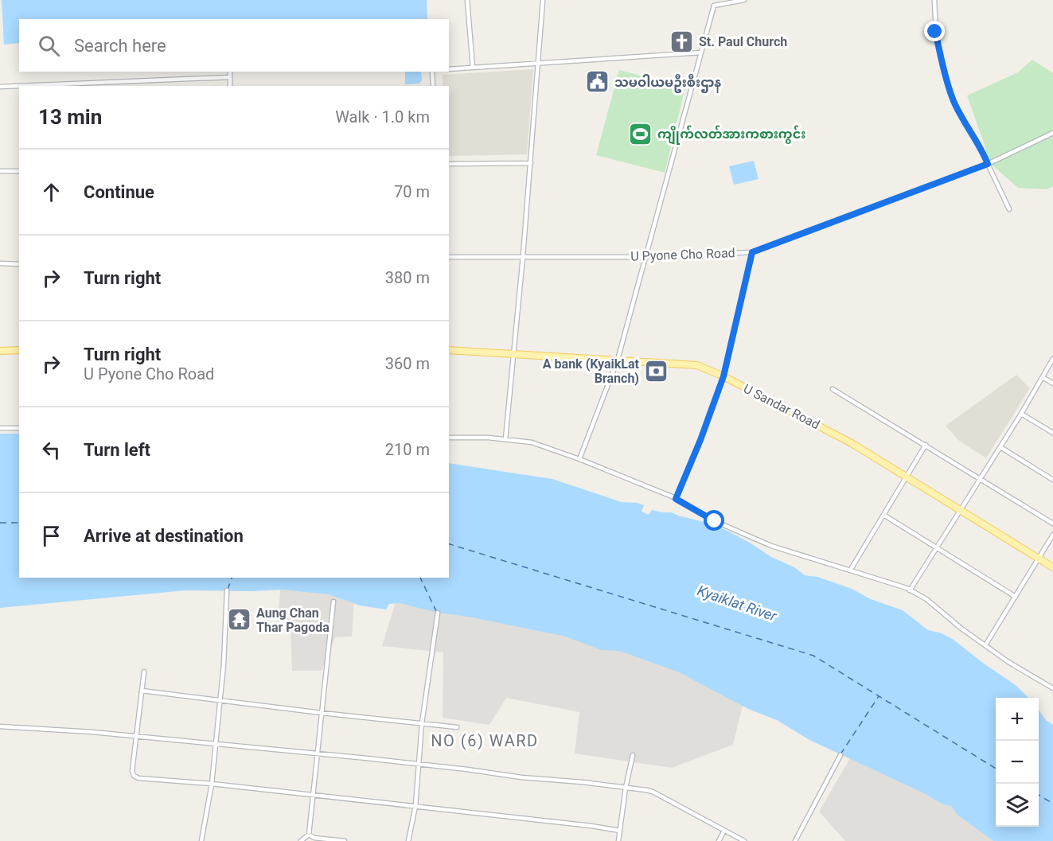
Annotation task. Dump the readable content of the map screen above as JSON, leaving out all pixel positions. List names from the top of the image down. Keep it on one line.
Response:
{"streets":{"main road":["U Sandar Road"],"street":["U Pyone Cho Road"]},"districts":["NO (6) WARD"],"water":["Kyaiklat River"],"places":{"church":["St. Paul Church"],"public building":["သမဝါယမဦးစီးဌာန"],"sports":["ကျိုက်လတ်အားကစားကွင်း"],"bank":["A bank (KyaikLat Branch)"],"temple":["Aung Chan Thar Pagoda"]},"page":{"search":"Search here","heading":["13 min","Walk · 1.0 km"],"list":[["Continue","70 m"],["Turn right","380 m"],["Turn right","U Pyone Cho Road","360 m"],["Turn left","210 m"],"Arrive at destination"],"map_buttons":["+","−"]}}
